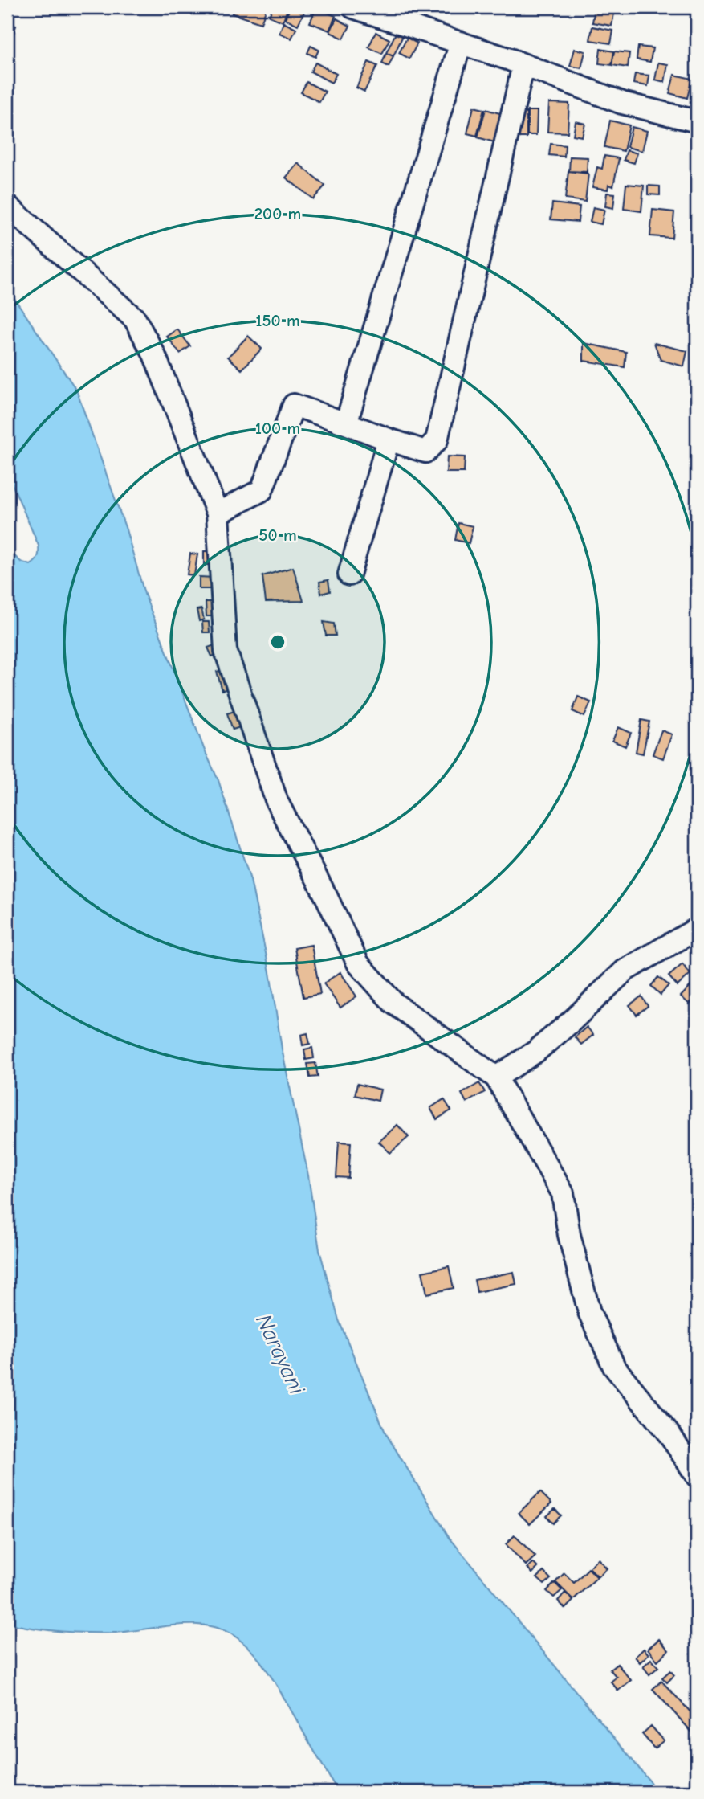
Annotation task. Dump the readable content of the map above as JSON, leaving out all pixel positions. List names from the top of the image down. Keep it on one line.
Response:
{"water":["Narayani"],"rings":["200 m","150 m","100 m","50 m"]}
